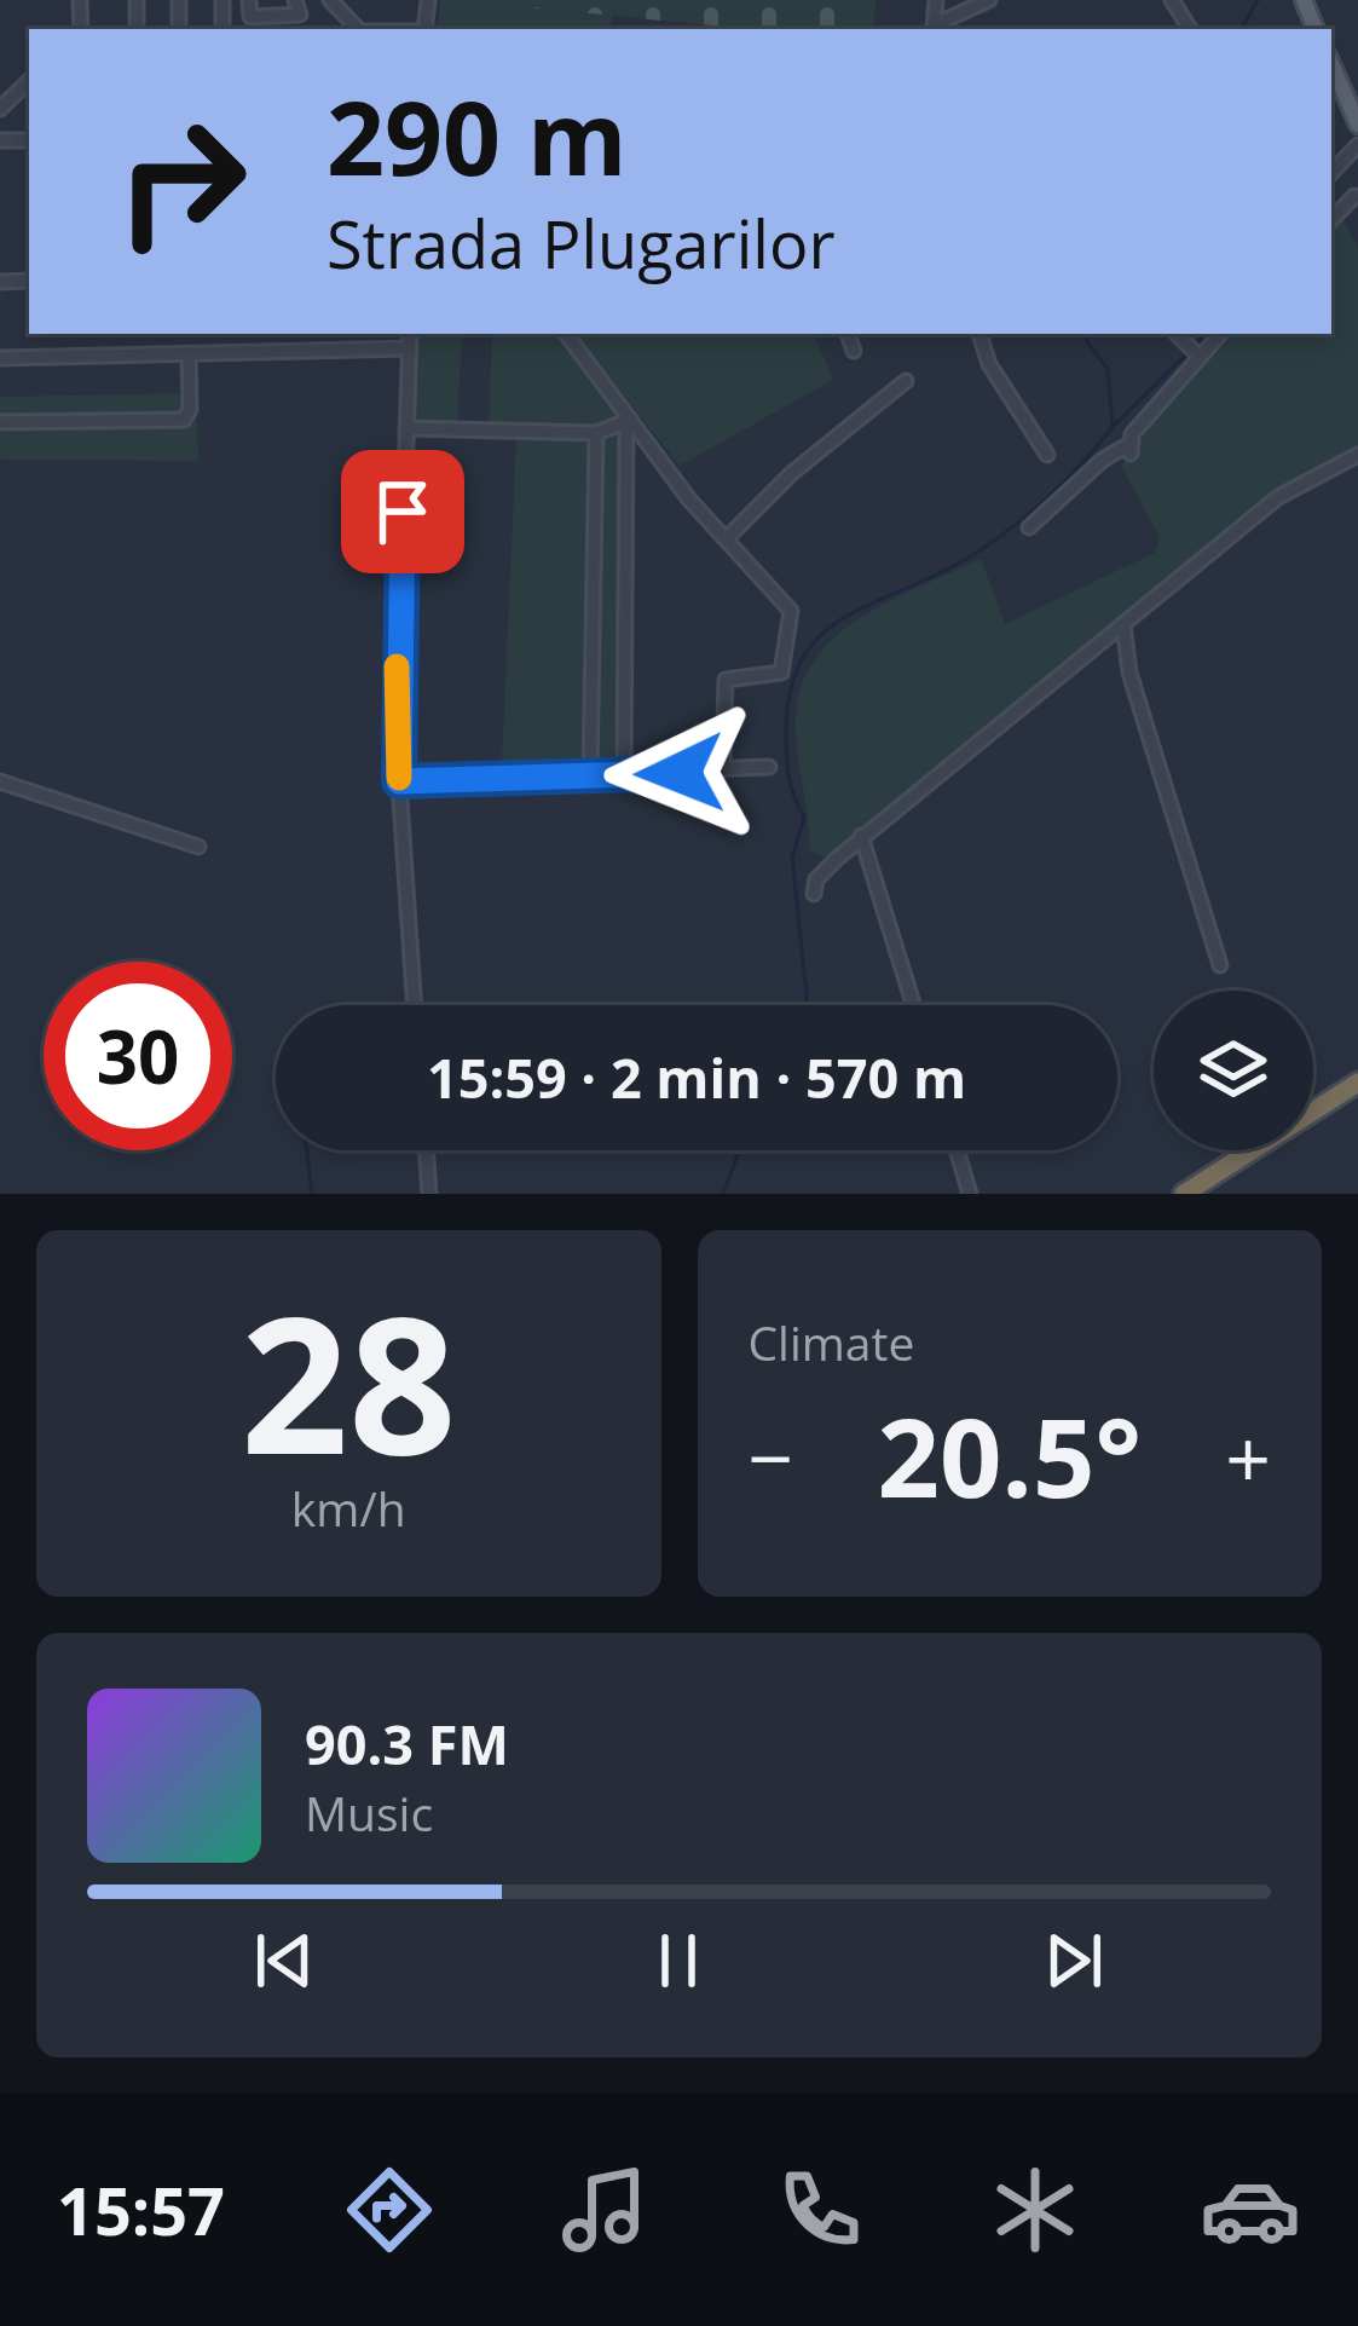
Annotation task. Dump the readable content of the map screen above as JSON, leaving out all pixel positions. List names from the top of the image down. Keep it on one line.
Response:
{"page":{"turn":["290 m","Strada Plugarilor"],"limit":"30","trip":"15:59 · 2 min · 570 m","tile":[["28","km/h"],"Climate"],"heat":["−","20.5°","+"],"song":["90.3 FM","Music"],"tabs":"15:57"}}
